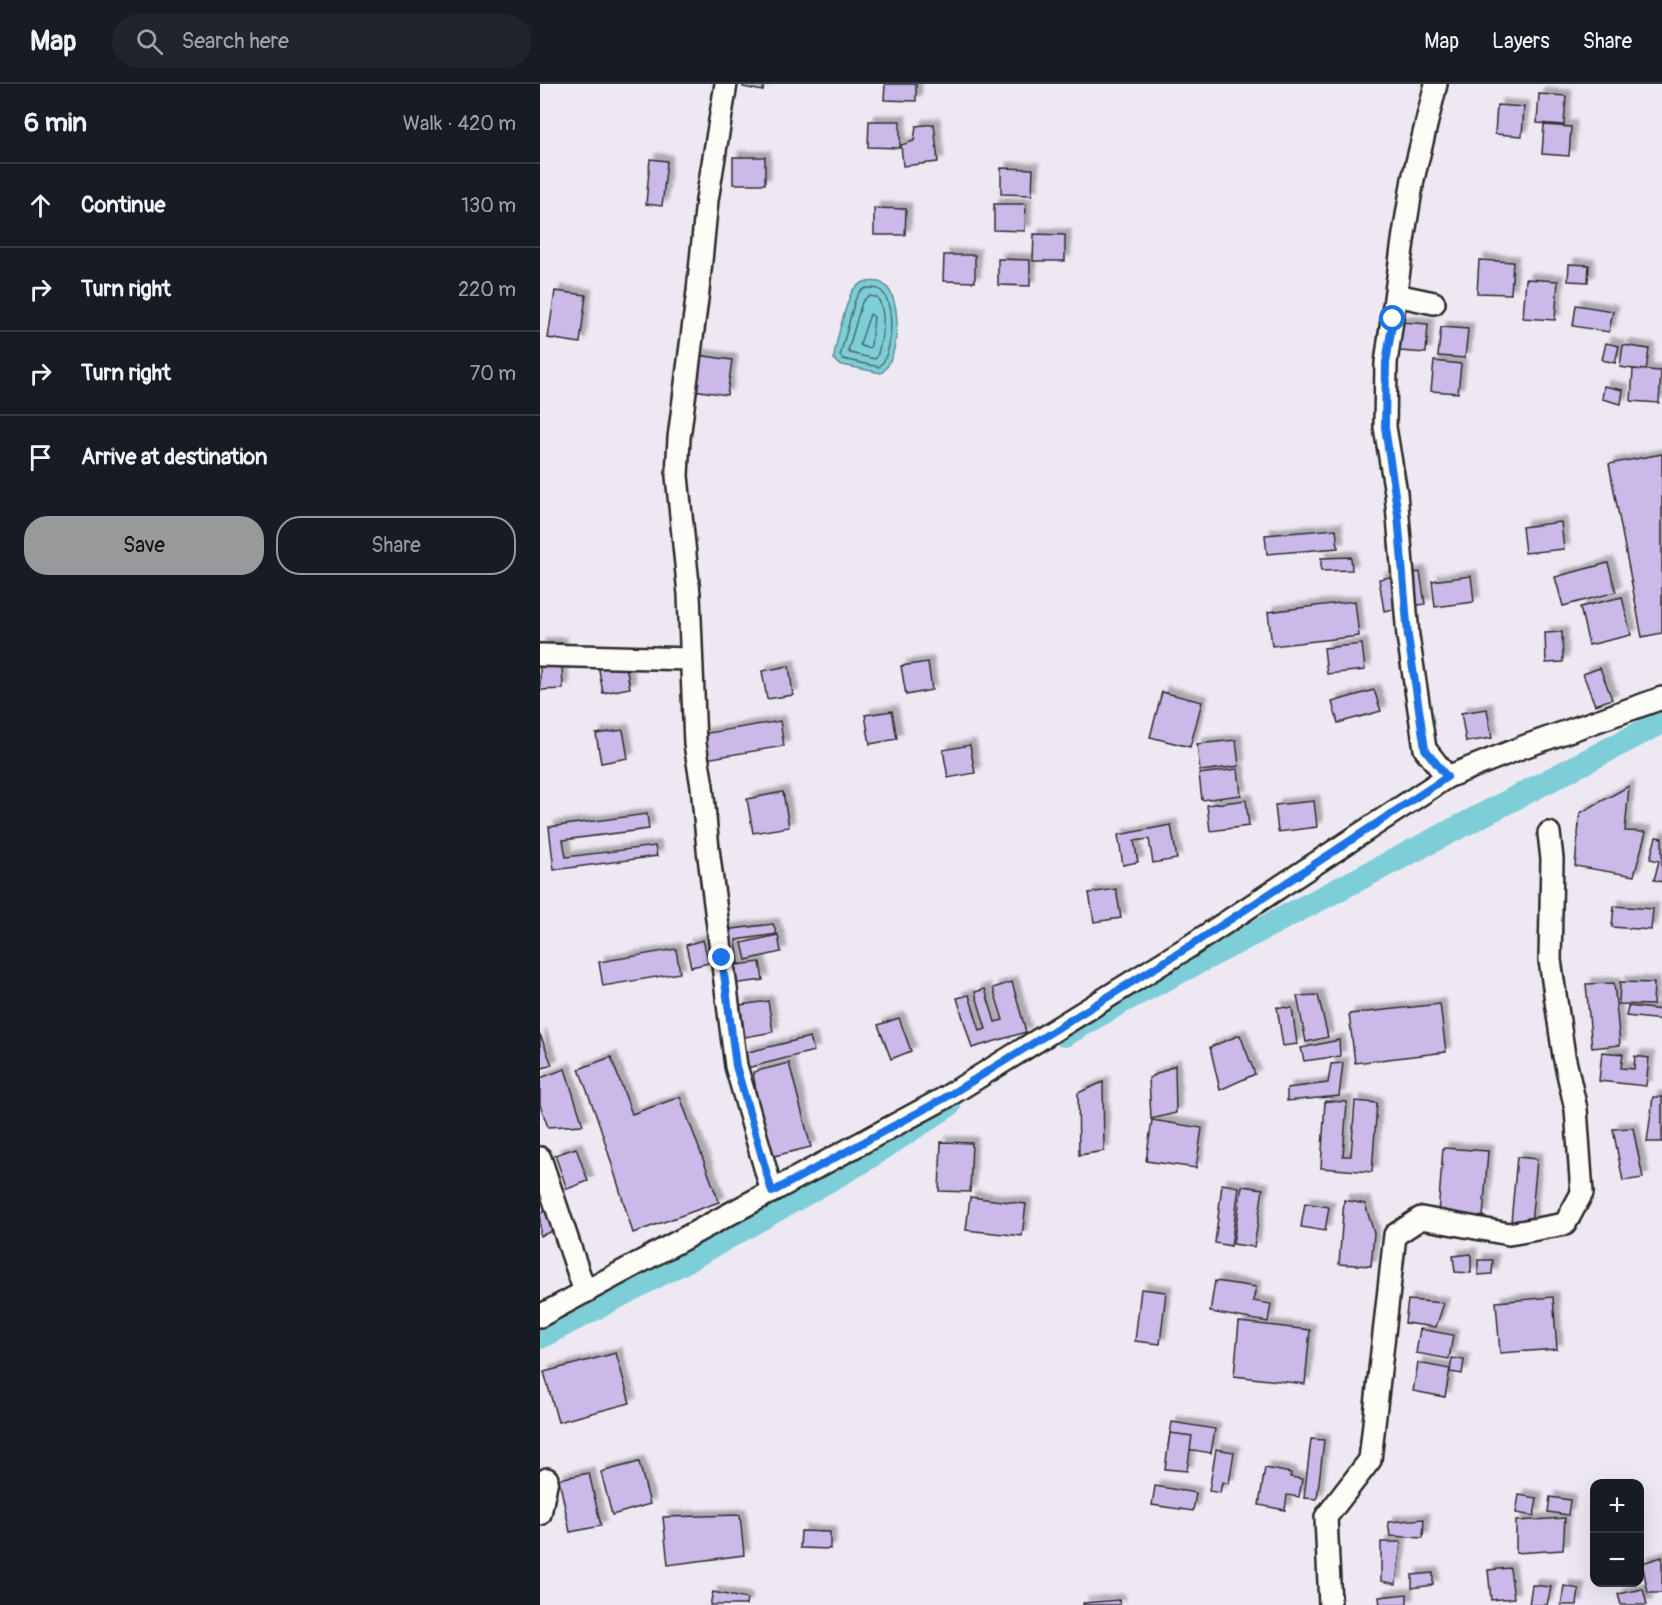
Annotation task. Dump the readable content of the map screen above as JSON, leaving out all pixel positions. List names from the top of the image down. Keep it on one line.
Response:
{"page":{"header":"Map","search":"Search here","nav":["Map","Layers","Share"],"heading":["6 min","Walk · 420 m"],"list":[["Continue","130 m"],["Turn right","220 m"],["Turn right","70 m"],"Arrive at destination"],"buttons":["Save","Share"],"map_buttons":["+","−"]}}
